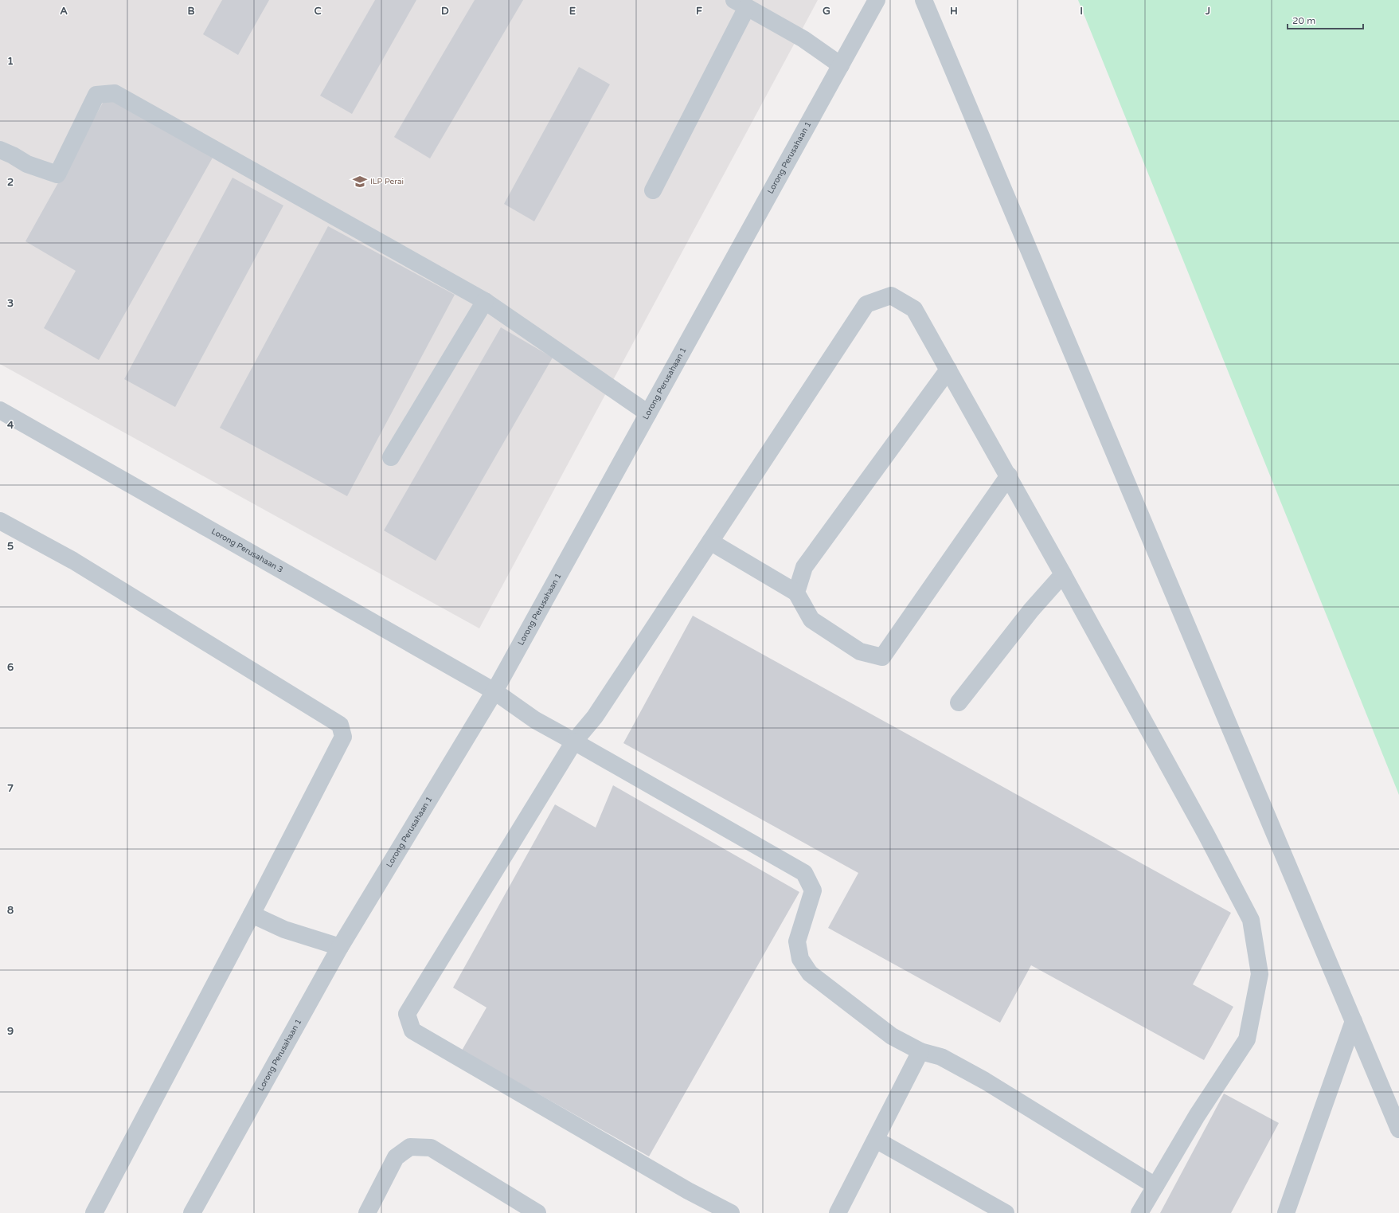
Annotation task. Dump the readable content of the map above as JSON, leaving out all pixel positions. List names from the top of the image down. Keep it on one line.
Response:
{"streets":{"street":["Lorong Perusahaan 1","Lorong Perusahaan 3"]},"crossings":[["Lorong Perusahaan 1","Lorong Perusahaan 3"]],"places":{"school or university":["ILP Perai"]},"scale_bar":"20 m","grid":{"columns":["A","B","C","D","E","F","G","H","I","J"],"rows":["1","2","3","4","5","6","7","8","9"]}}
